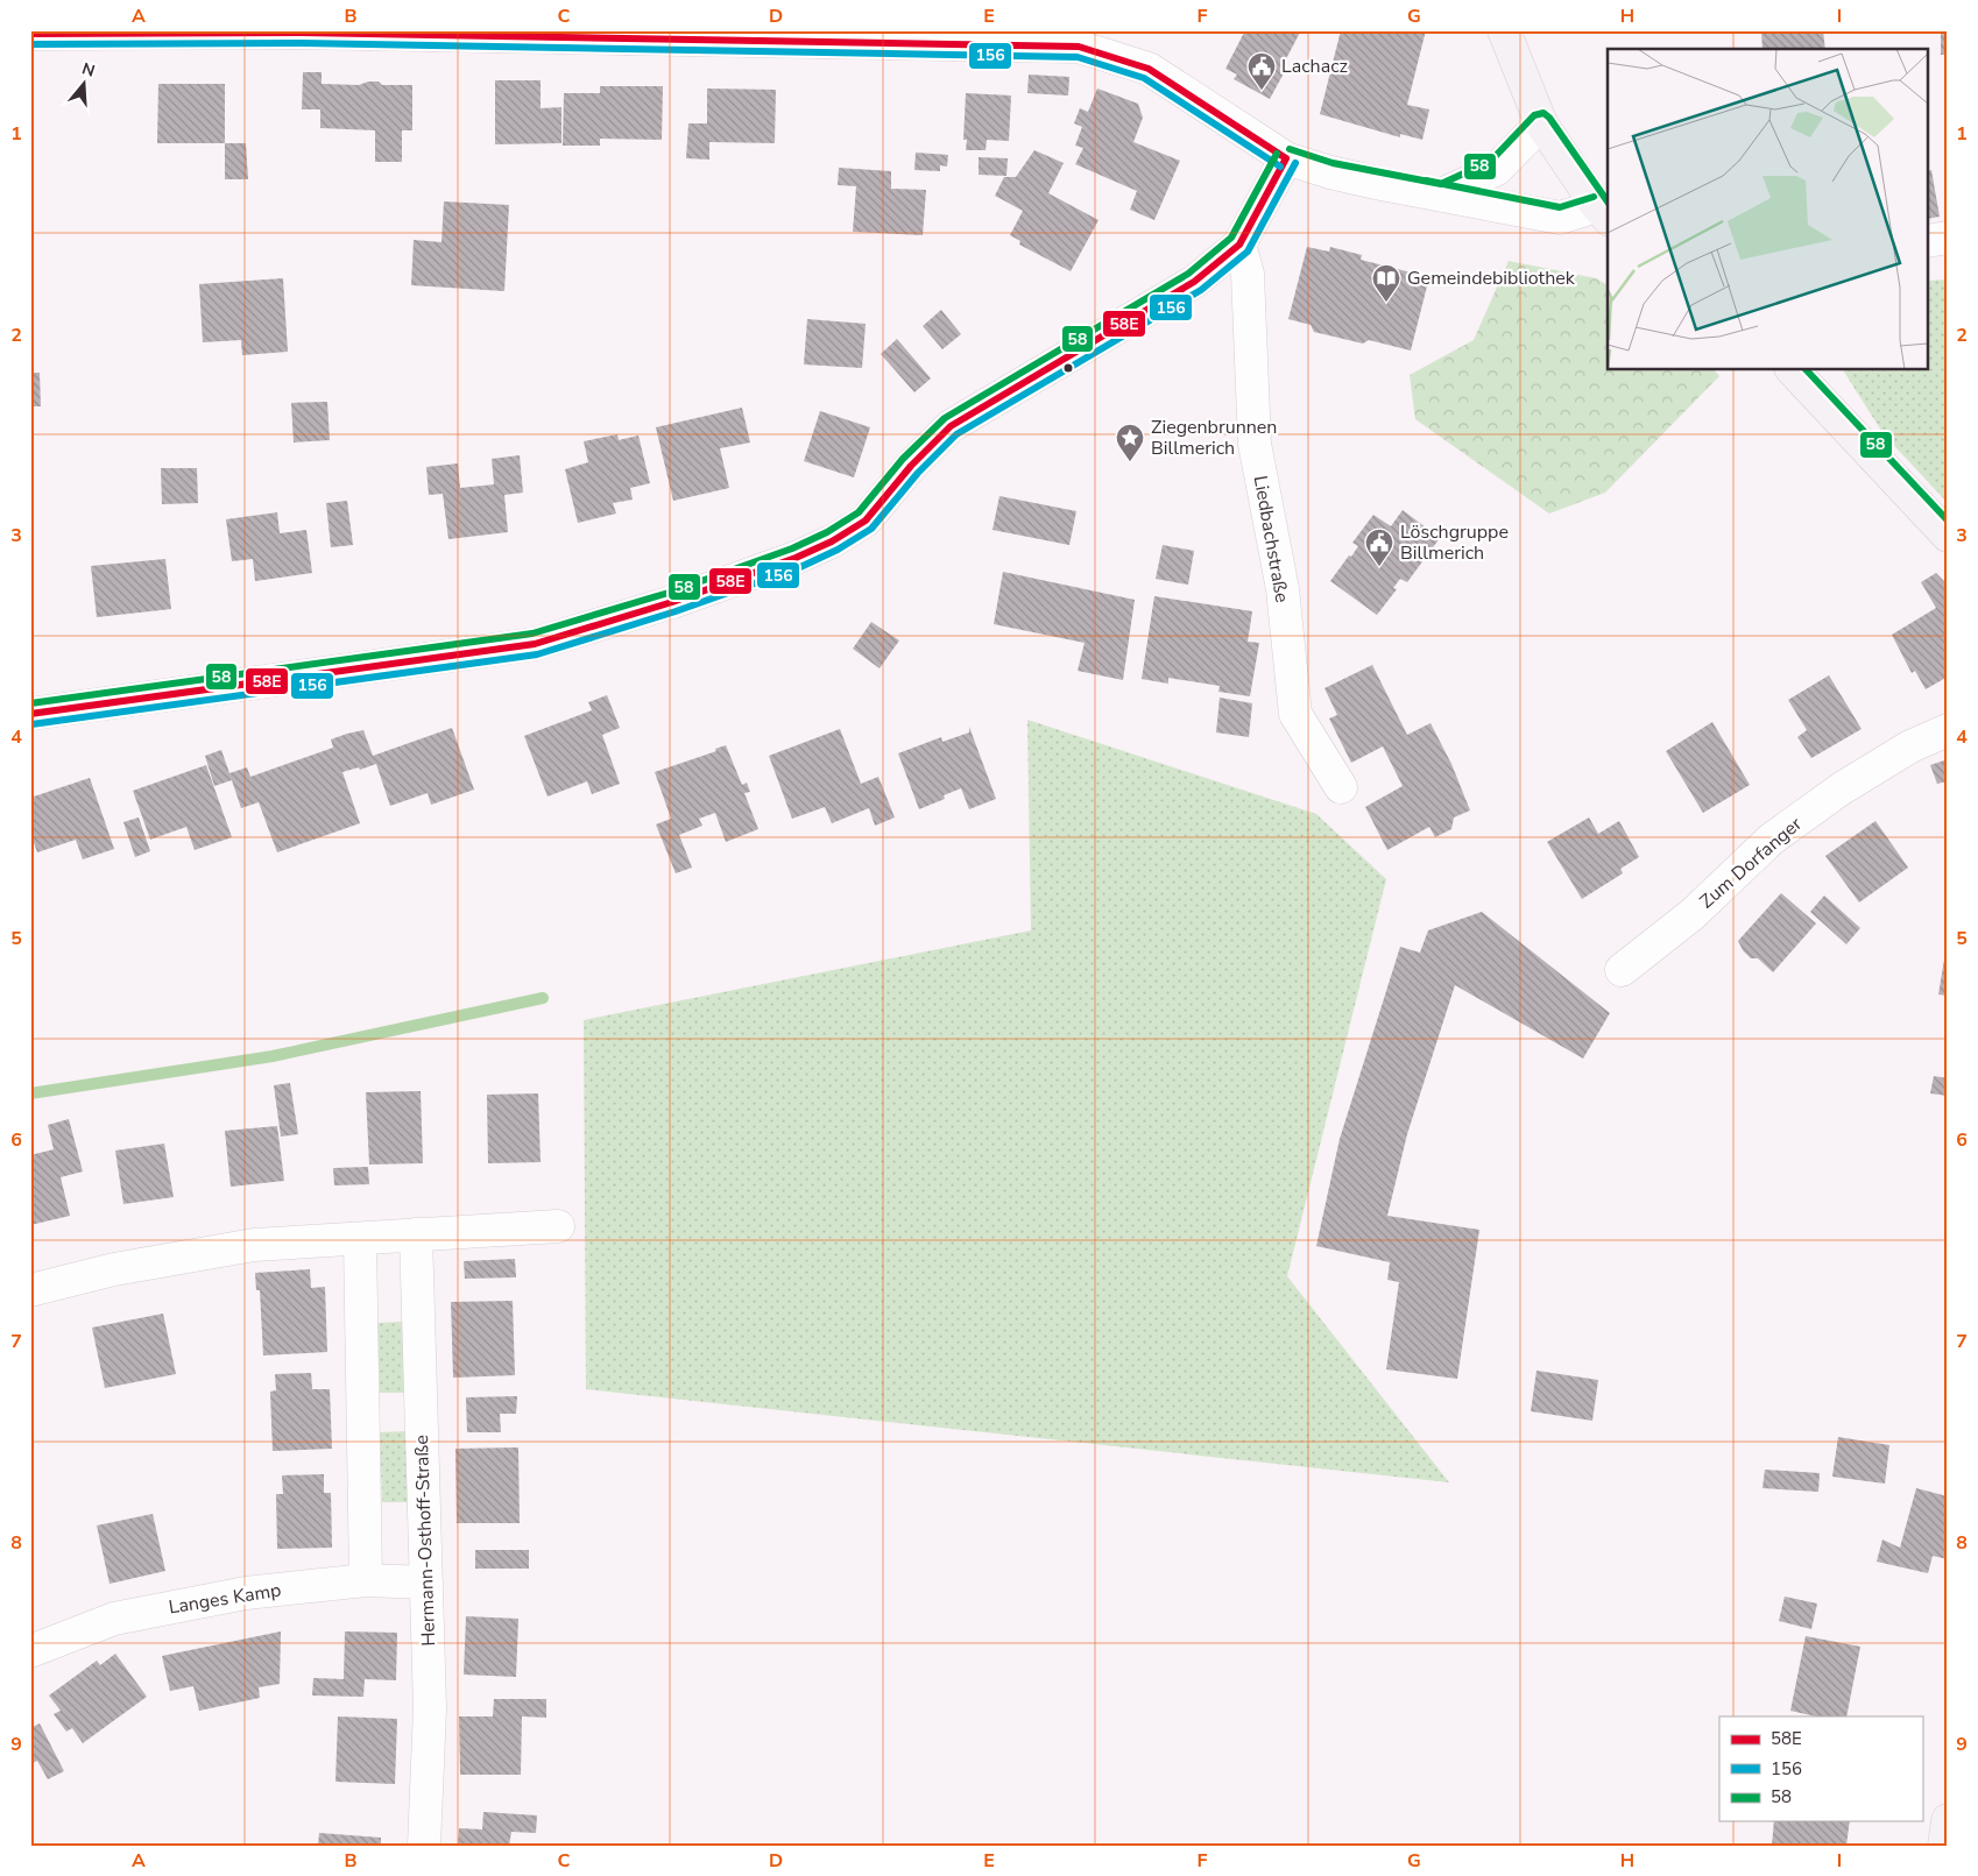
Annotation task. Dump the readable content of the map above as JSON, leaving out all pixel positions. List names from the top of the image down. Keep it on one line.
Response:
{"streets":{"street":["Liedbachstraße","Zum Dorfanger","Hermann-Osthoff-Straße","Langes Kamp"]},"crossings":[["Hermann-Osthoff-Straße","Langes Kamp"]],"places":{"public building":["Lachacz","Löschgruppe Billmerich"],"library":["Gemeindebibliothek"],"place":["Ziegenbrunnen Billmerich"]},"lines":["transit line 58E","transit line 156","transit line 58"],"legend":["58E","156","58"],"north":"top","grid":{"columns":["A","B","C","D","E","F","G","H","I"],"rows":["1","2","3","4","5","6","7","8","9"]}}
